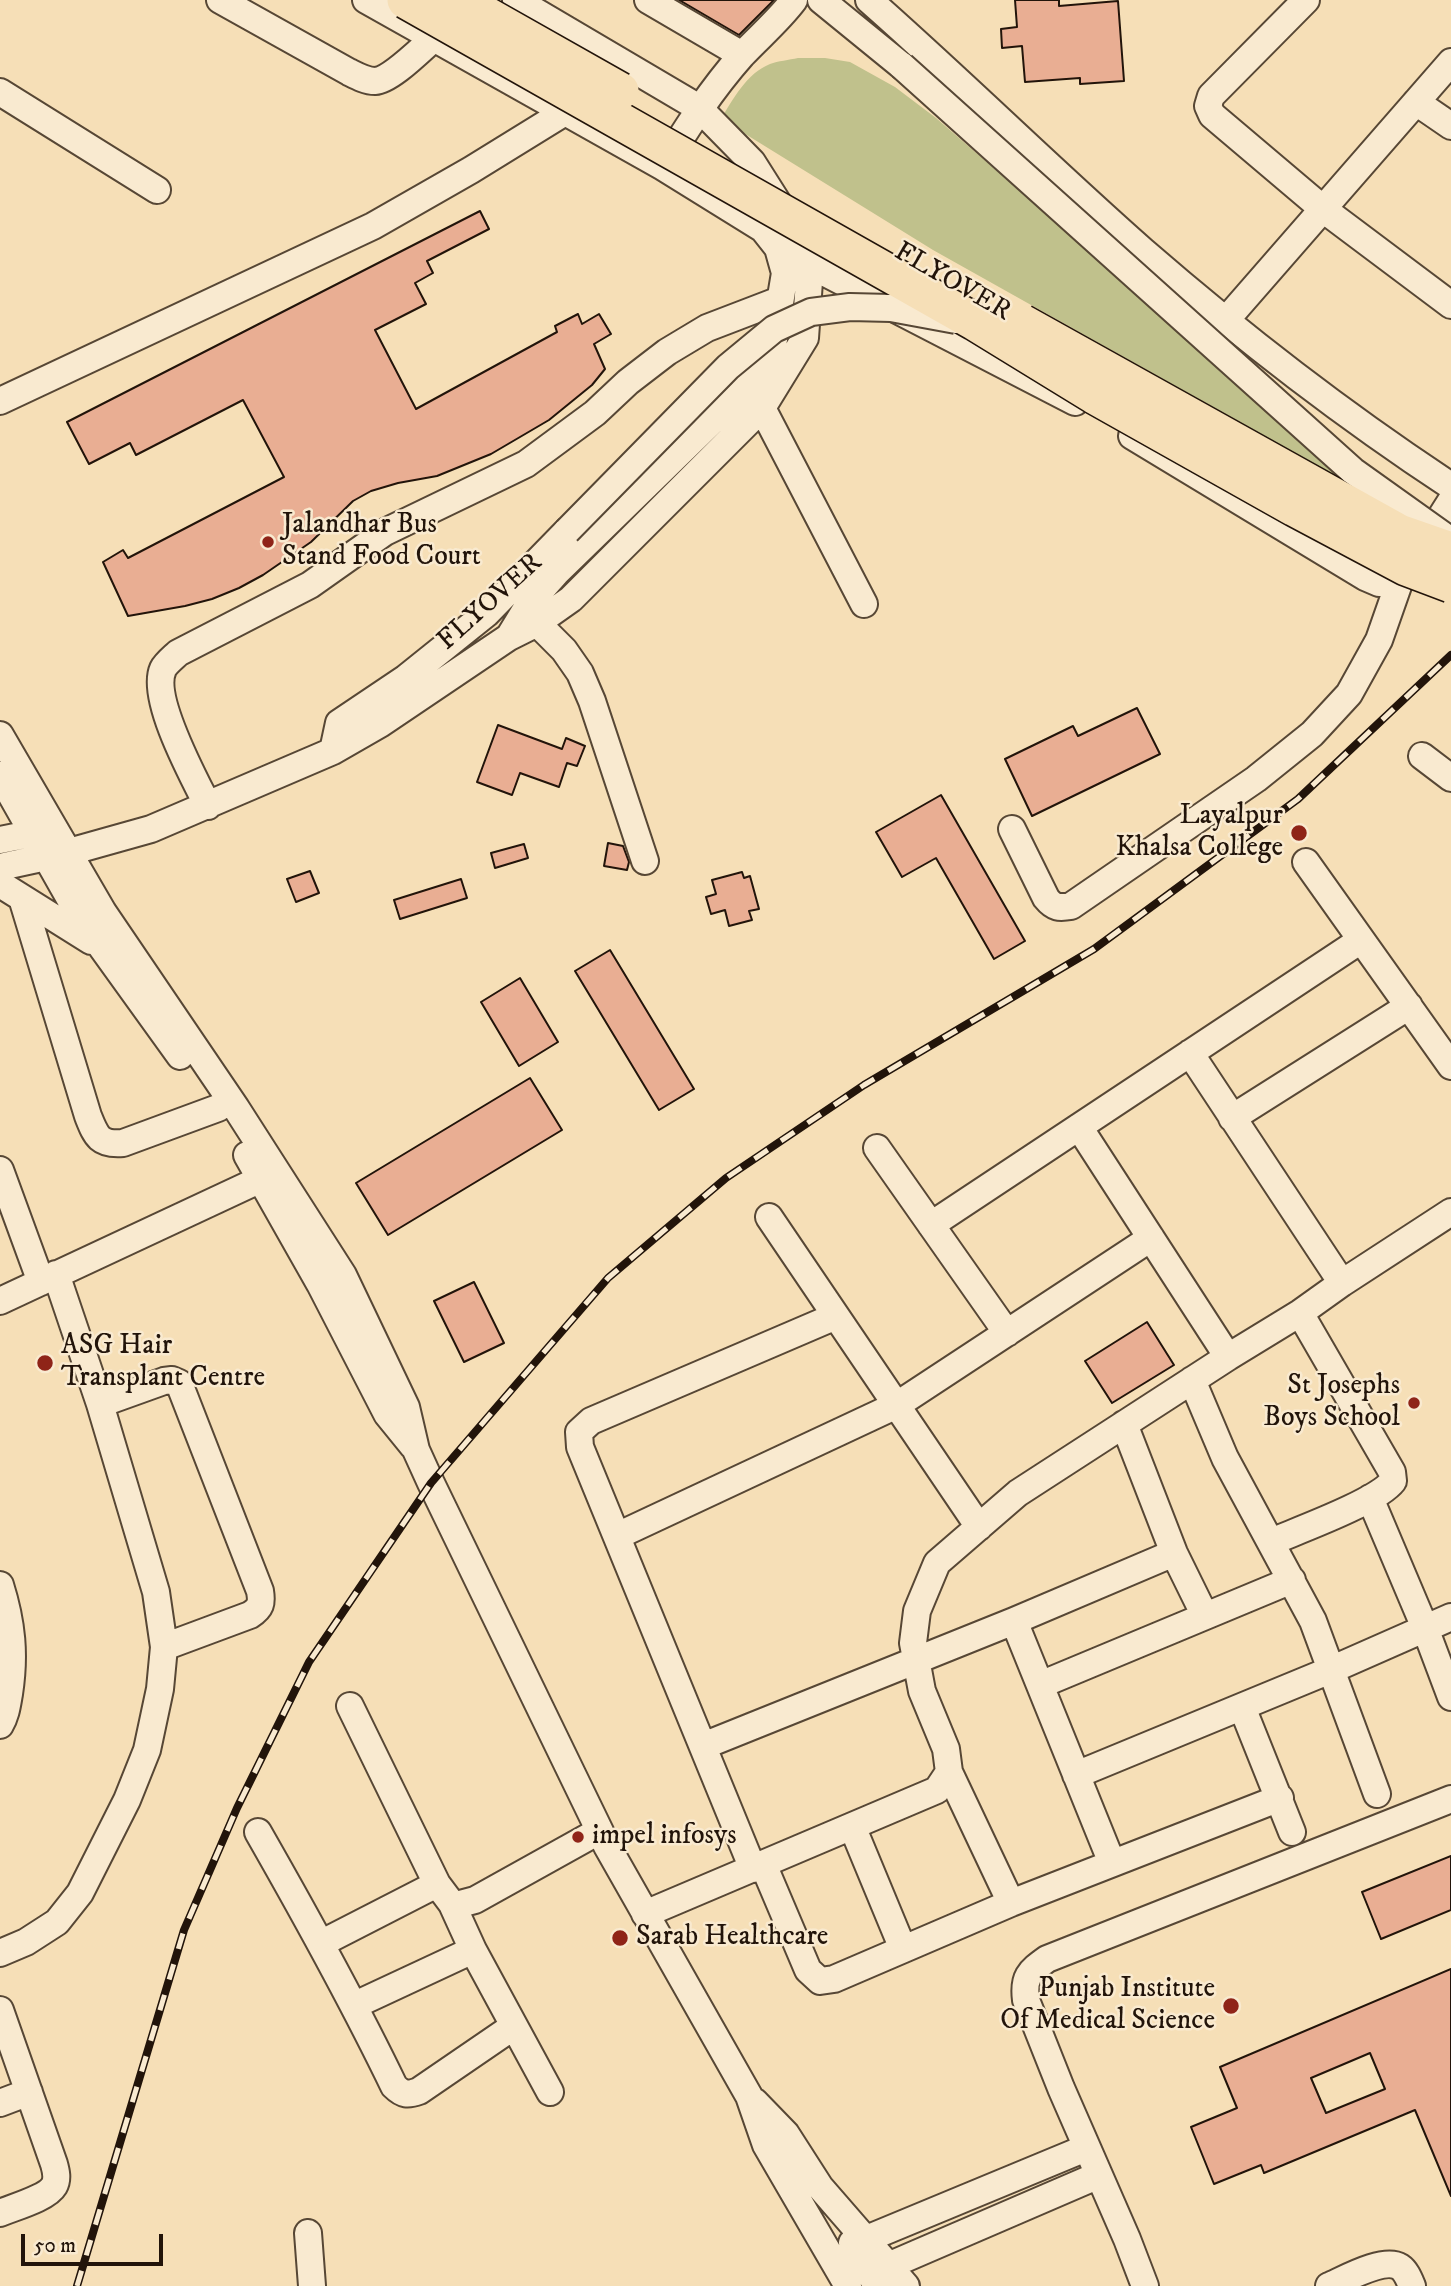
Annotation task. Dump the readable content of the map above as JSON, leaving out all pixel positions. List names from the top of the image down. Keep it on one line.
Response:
{"streets":{"highway":["FLYOVER"]},"places":["Jalandhar Bus Stand Food Court","Layalpur Khalsa College","ASG Hair Transplant Centre","St Josephs Boys School","impel infosys","Sarab Healthcare","Punjab Institute Of Medical Science"],"scale_bar":"50 m"}
